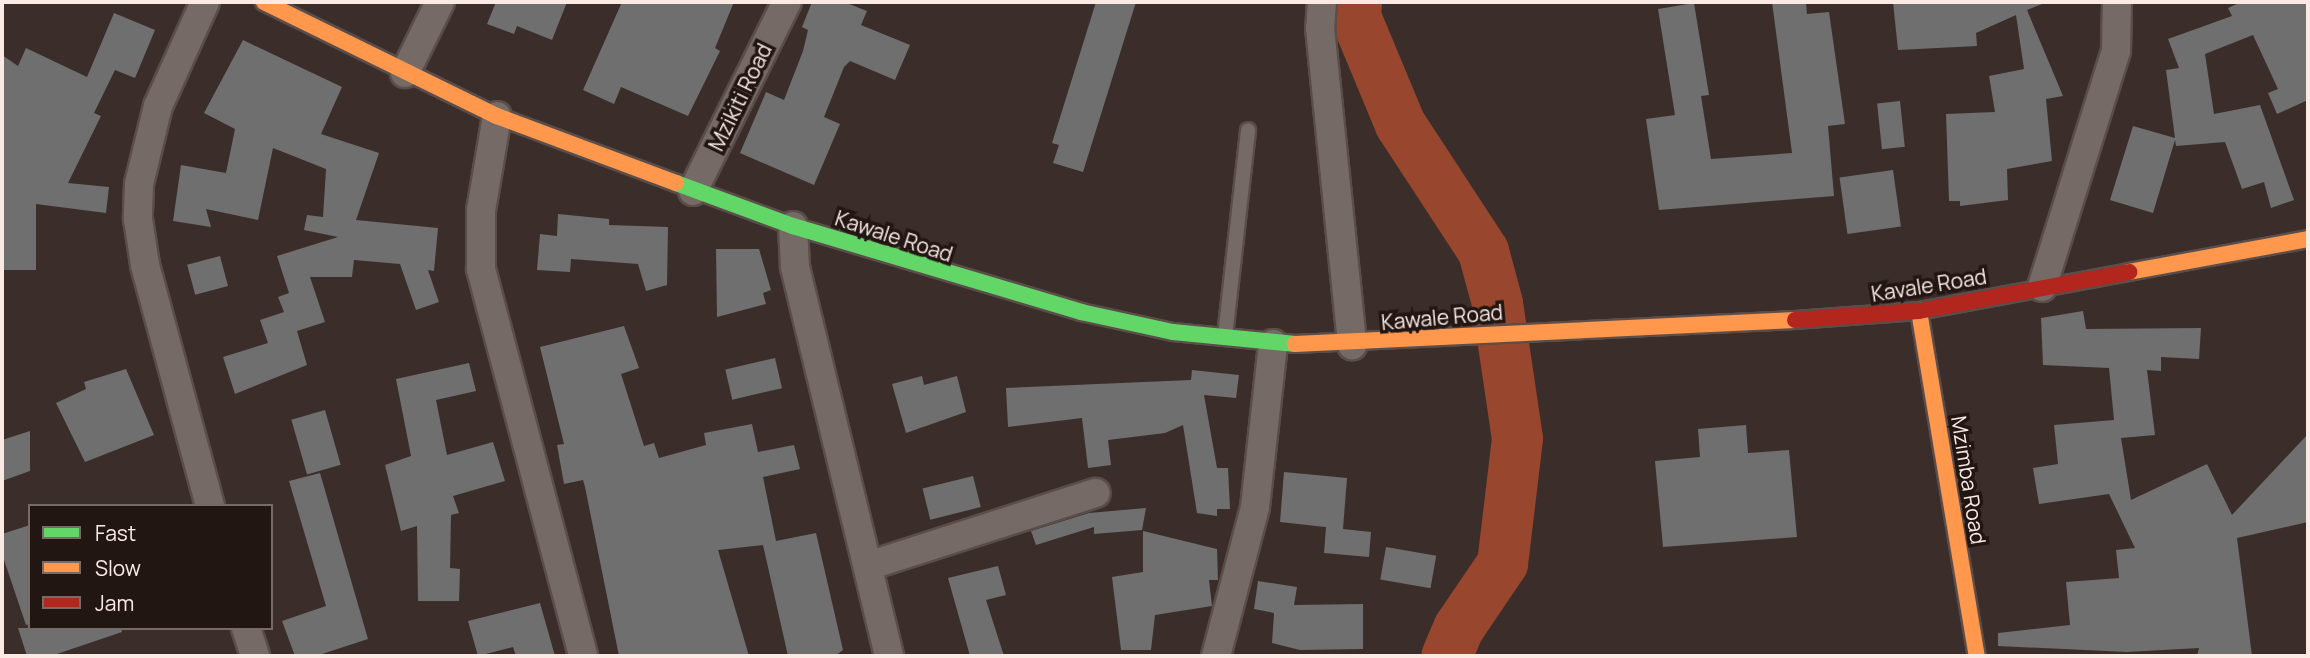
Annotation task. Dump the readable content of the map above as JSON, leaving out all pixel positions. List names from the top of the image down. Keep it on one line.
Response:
{"streets":{"street":["Mzikiti Road","Kawale Road","Kavale Road","Mzimba Road"]},"crossings":[["Mzikiti Road","Kawale Road"],["Kawale Road","Kavale Road"],["Kavale Road","Mzimba Road"]],"legend":["Fast","Slow","Jam"]}
